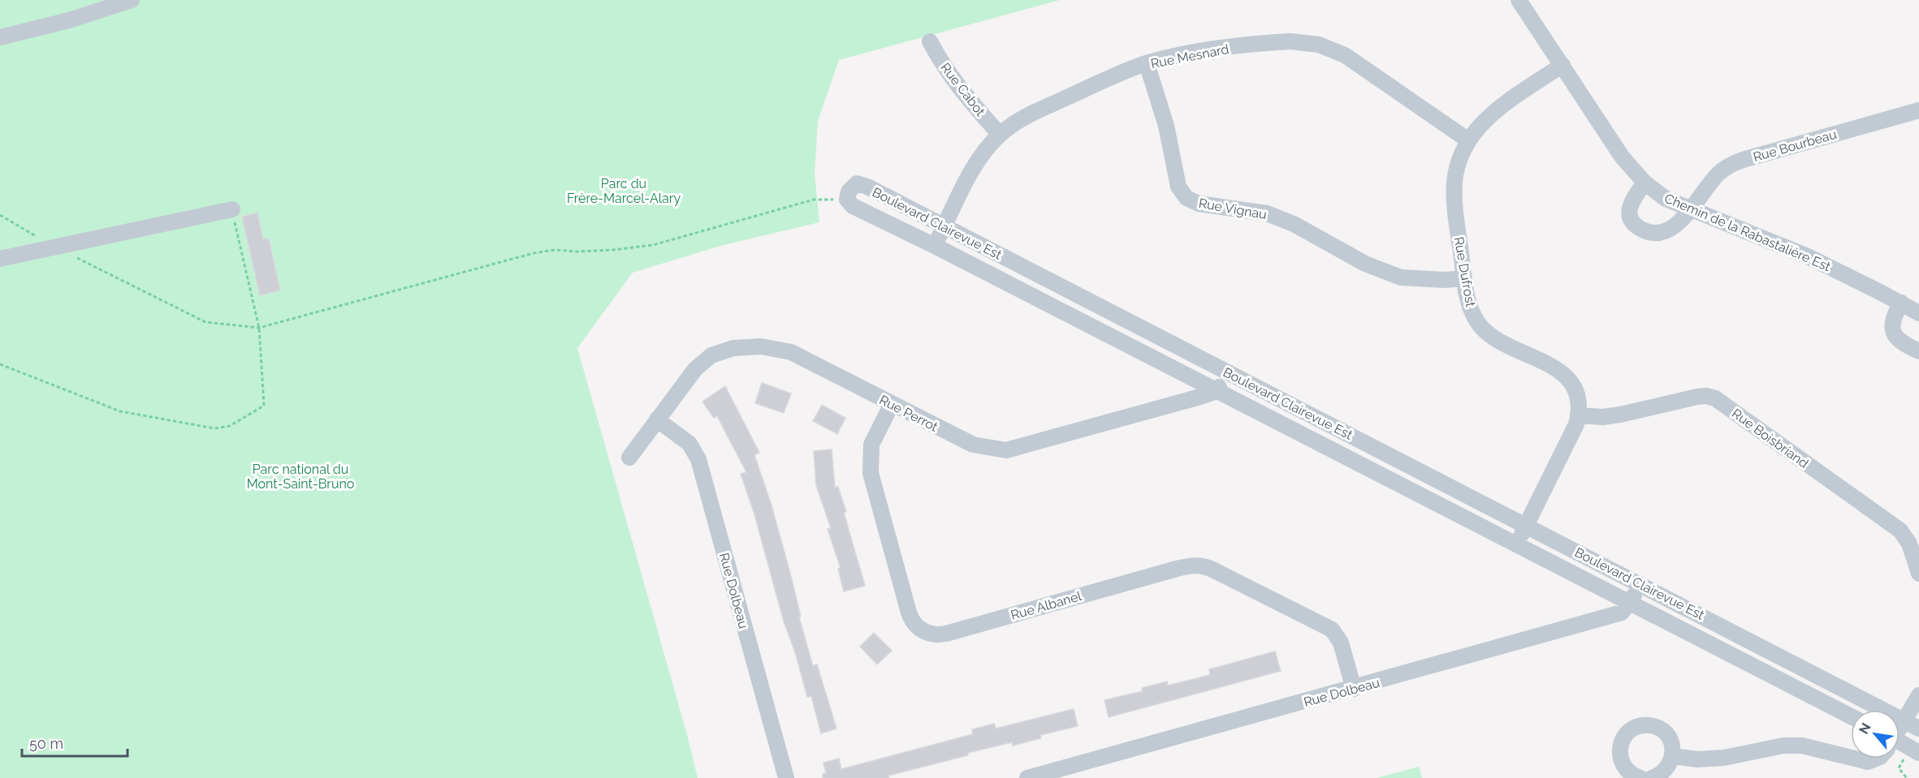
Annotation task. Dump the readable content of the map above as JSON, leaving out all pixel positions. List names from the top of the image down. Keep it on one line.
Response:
{"streets":{"street":["Rue Mesnard","Rue Cabot","Rue Bourbeau","Rue Vignau","Boulevard Clairevue Est","Chemin de la Rabastalière Est","Rue Dufrost","Rue Perrot","Rue Boisbriand","Rue Dolbeau","Rue Albanel"]},"crossings":[["Rue Mesnard","Rue Cabot"],["Rue Mesnard","Rue Vignau"],["Rue Mesnard","Boulevard Clairevue Est"],["Rue Mesnard","Rue Dufrost"],["Rue Bourbeau","Chemin de la Rabastalière Est"],["Rue Vignau","Rue Dufrost"],["Boulevard Clairevue Est","Rue Dufrost"],["Boulevard Clairevue Est","Rue Perrot"],["Boulevard Clairevue Est","Rue Dolbeau"],["Chemin de la Rabastalière Est","Rue Dufrost"],["Rue Dufrost","Rue Boisbriand"],["Rue Perrot","Rue Dolbeau"],["Rue Perrot","Rue Albanel"],["Rue Dolbeau","Rue Albanel"]],"parks":["Parc du Frère-Marcel-Alary","Parc national du Mont-Saint-Bruno"],"scale_bar":"50 m","north":"top left"}
